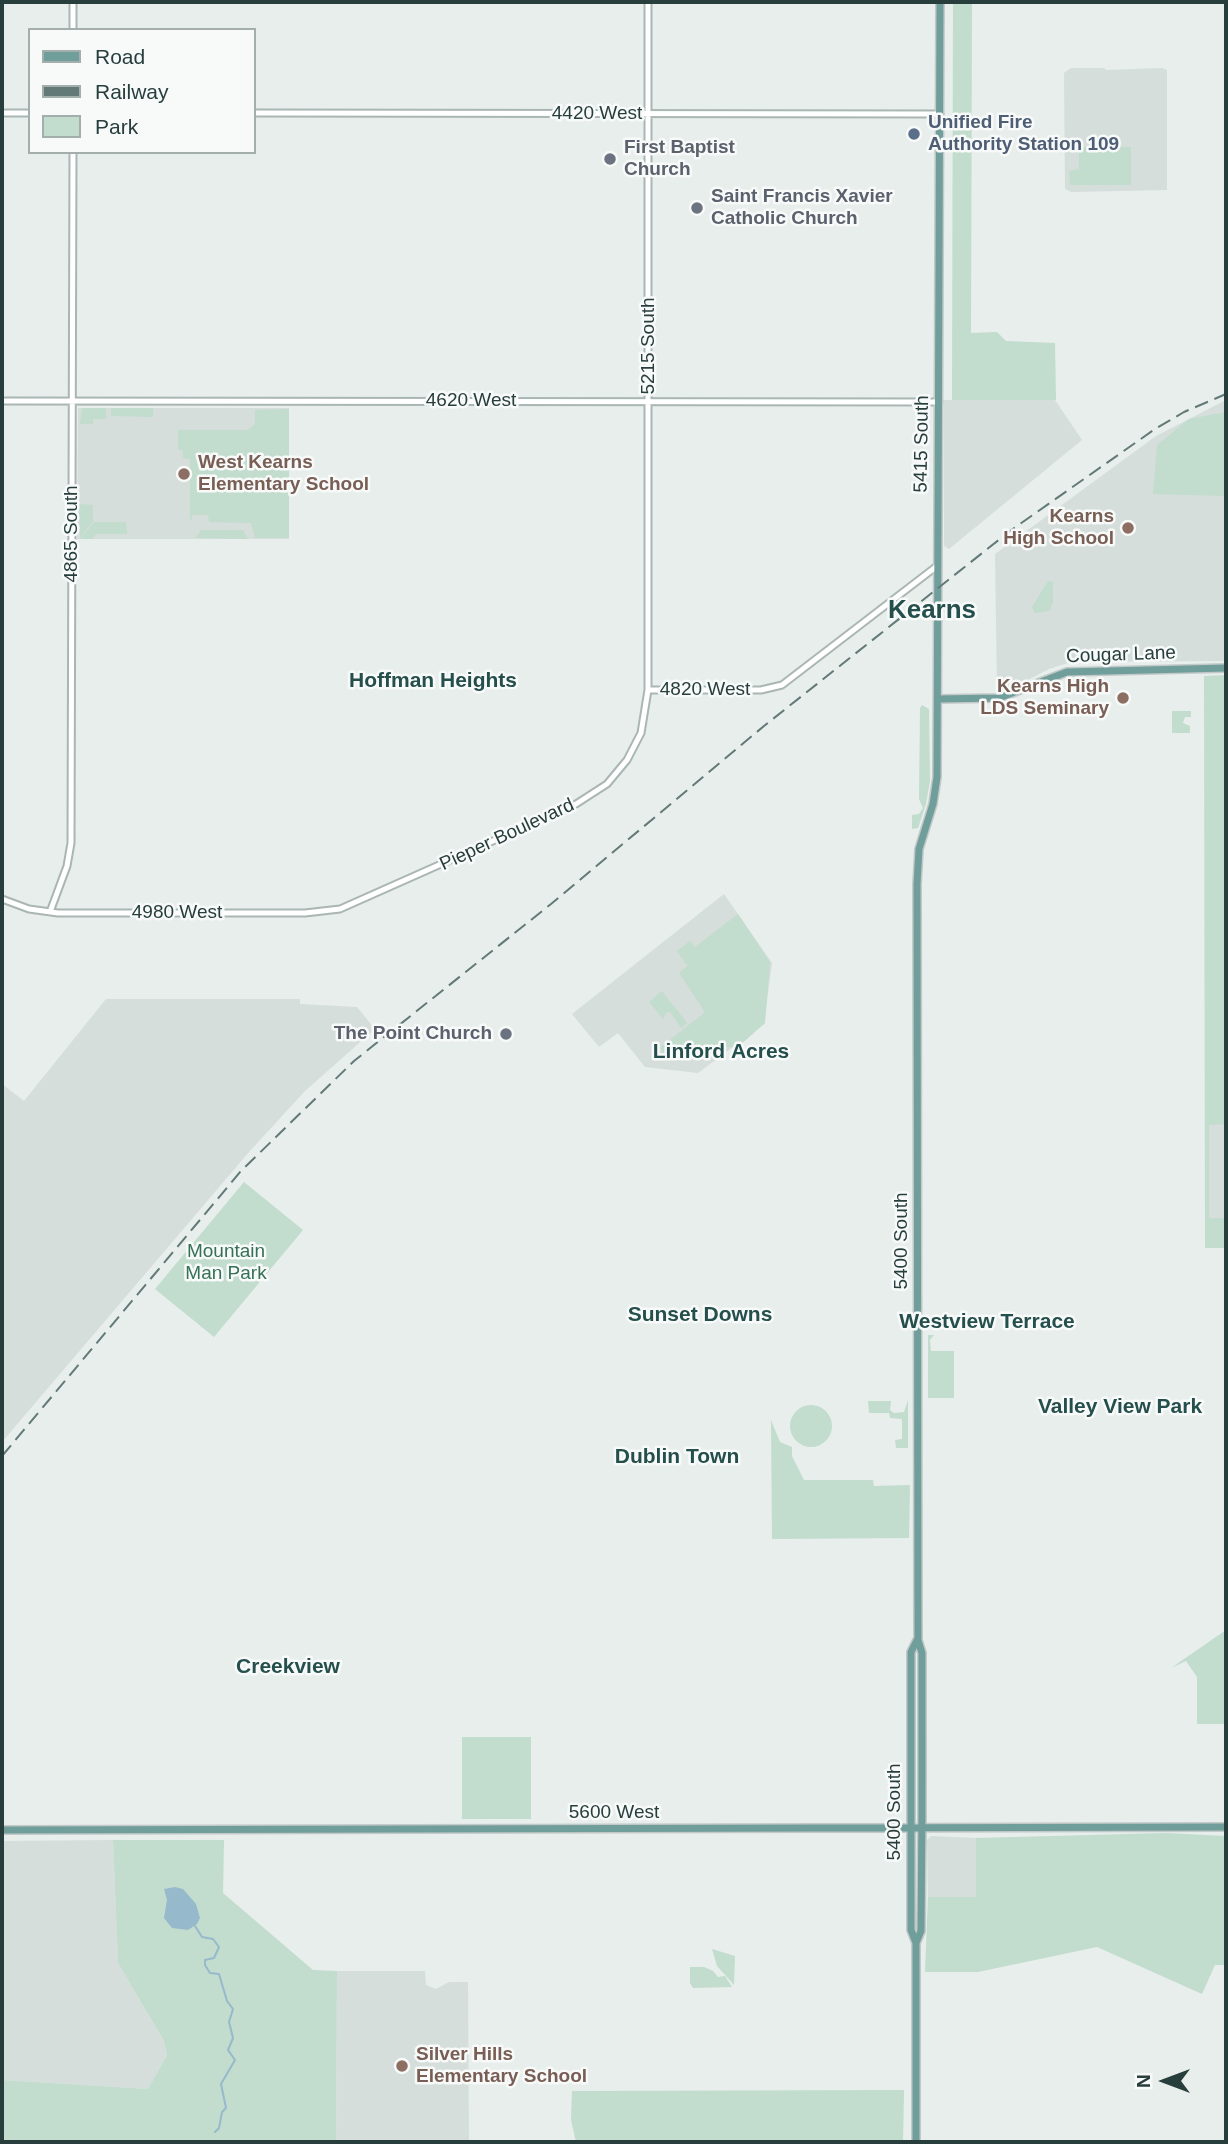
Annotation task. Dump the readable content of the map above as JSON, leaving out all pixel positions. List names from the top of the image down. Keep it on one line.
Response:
{"streets":{"main road":["5415 South","Cougar Lane","5400 South","5600 West"],"street":["4420 West","5215 South","4620 West","4865 South","4820 West","Pieper Boulevard","4980 West"]},"crossings":[["4420 West","5215 South"],["4420 West","5415 South"],["5215 South","4620 West"],["5215 South","4820 West"],["5215 South","Pieper Boulevard"],["4620 West","5415 South"],["4620 West","4865 South"],["5415 South","Cougar Lane"],["5415 South","4820 West"],["5415 South","5400 South"],["4865 South","4980 West"],["4820 West","Pieper Boulevard"],["Pieper Boulevard","4980 West"],["5400 South","5600 West"]],"districts":["Kearns","Hoffman Heights","Linford Acres","Sunset Downs","Westview Terrace","Valley View Park","Dublin Town","Creekview"],"parks":["Mountain Man Park"],"places":["Unified Fire Authority Station 109","First Baptist Church","Saint Francis Xavier Catholic Church","West Kearns Elementary School","Kearns High School","Kearns High LDS Seminary","The Point Church","Silver Hills Elementary School"],"legend":["Road","Railway","Park"],"north":"left"}
